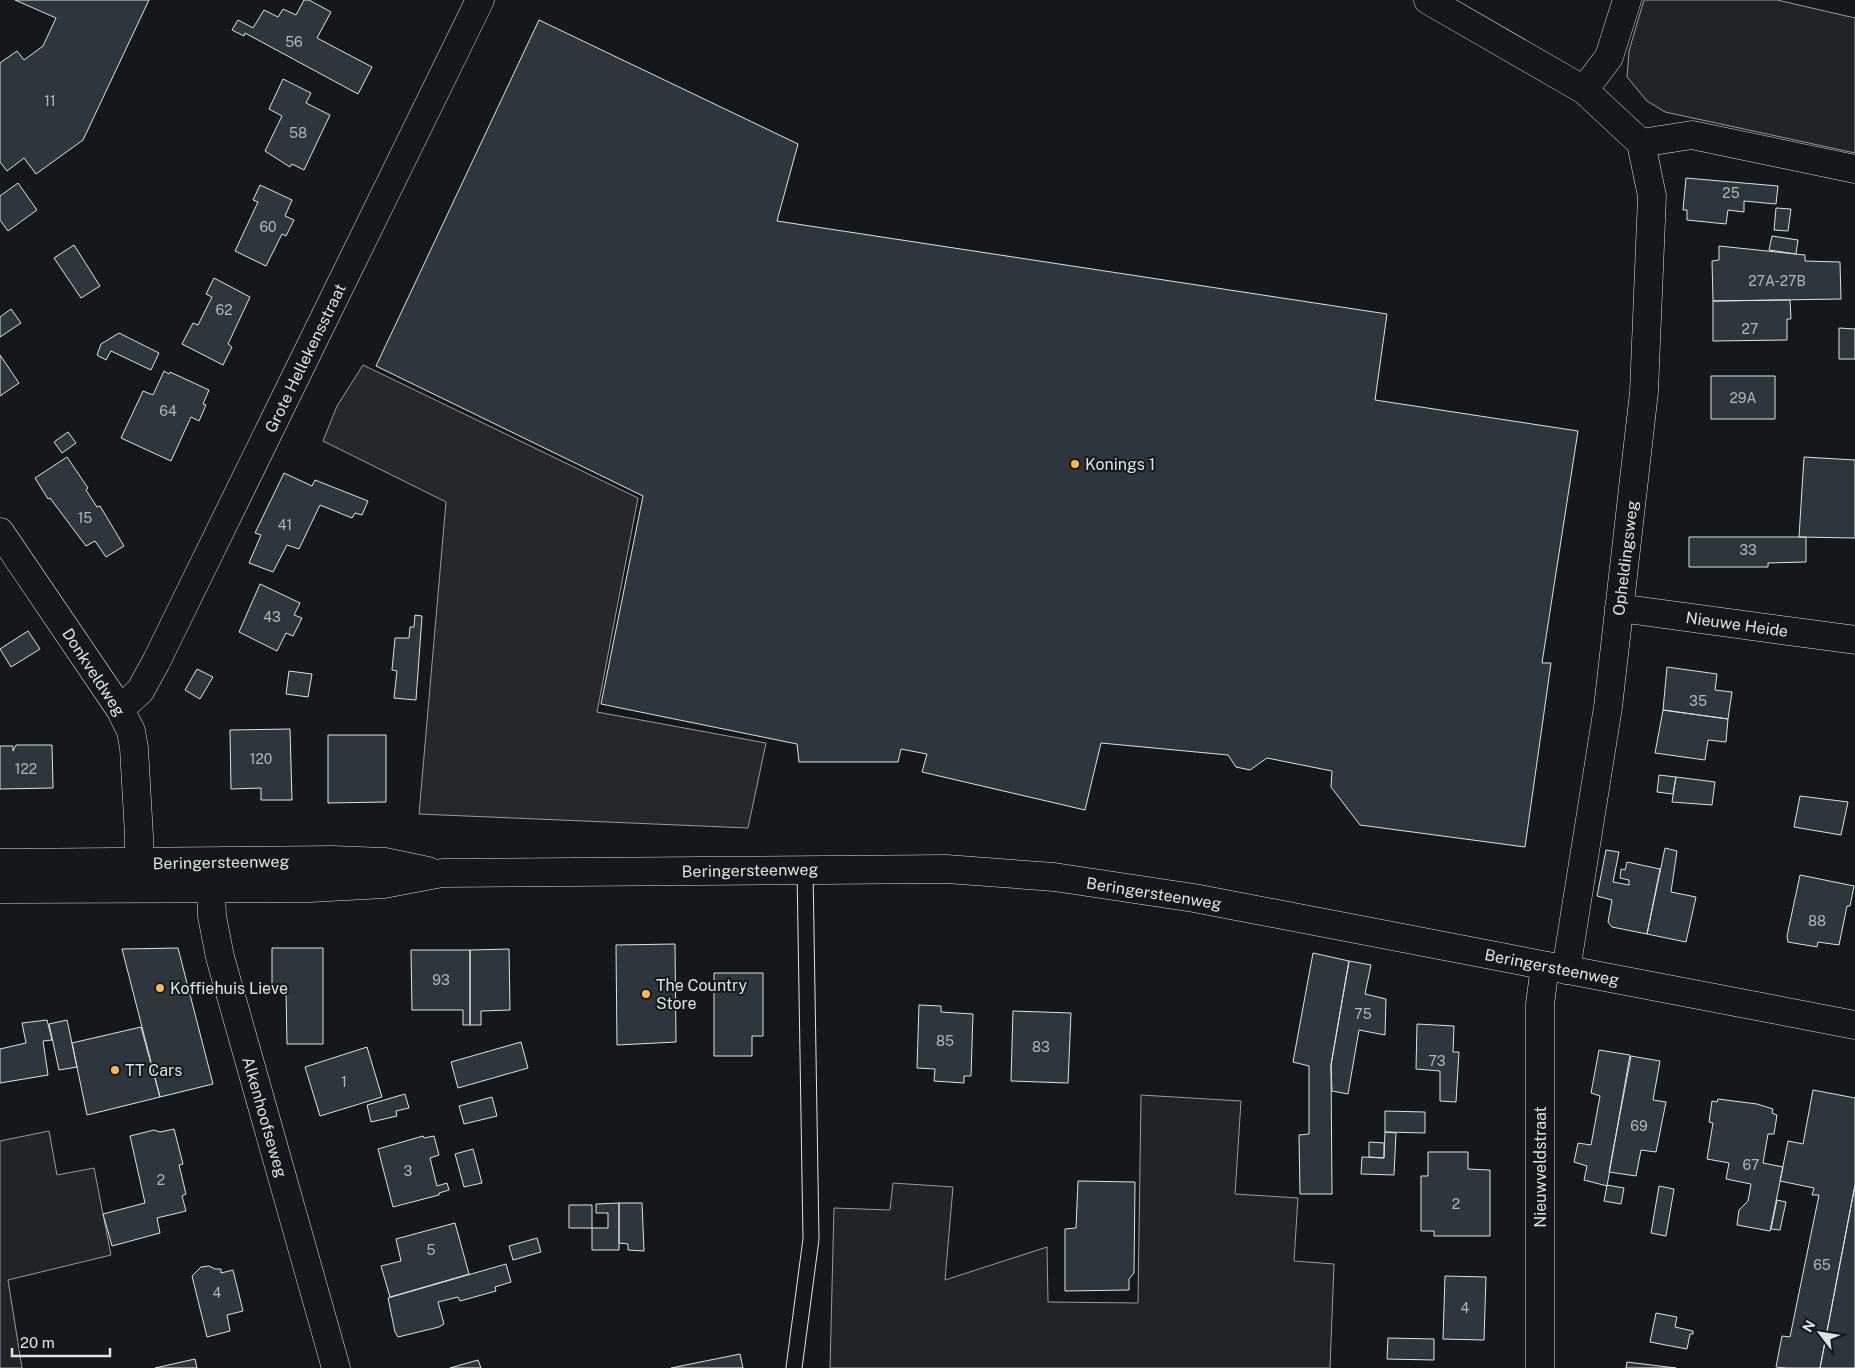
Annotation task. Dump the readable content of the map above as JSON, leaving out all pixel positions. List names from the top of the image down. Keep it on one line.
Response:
{"streets":{"street":["Grote Hellekensstraat","Opheldingsweg","Nieuwe Heide","Donkveldweg","Beringersteenweg","Alkenhoofseweg","Nieuwveldstraat"]},"crossings":[["Grote Hellekensstraat","Donkveldweg"],["Opheldingsweg","Nieuwe Heide"],["Opheldingsweg","Beringersteenweg"],["Opheldingsweg","Nieuwveldstraat"],["Donkveldweg","Beringersteenweg"],["Beringersteenweg","Alkenhoofseweg"],["Beringersteenweg","Nieuwveldstraat"]],"places":["Konings 1","Koffiehuis Lieve","The Country Store","TT Cars"],"house_numbers":["56","11","58","25","60","27A-27B","62","27","29A","64","15","41","33","43","35","120","122","88","93","75","85","83","73","1","69","67","3","2","2","5","65","4","4"],"scale_bar":"20 m","north":"top left"}
